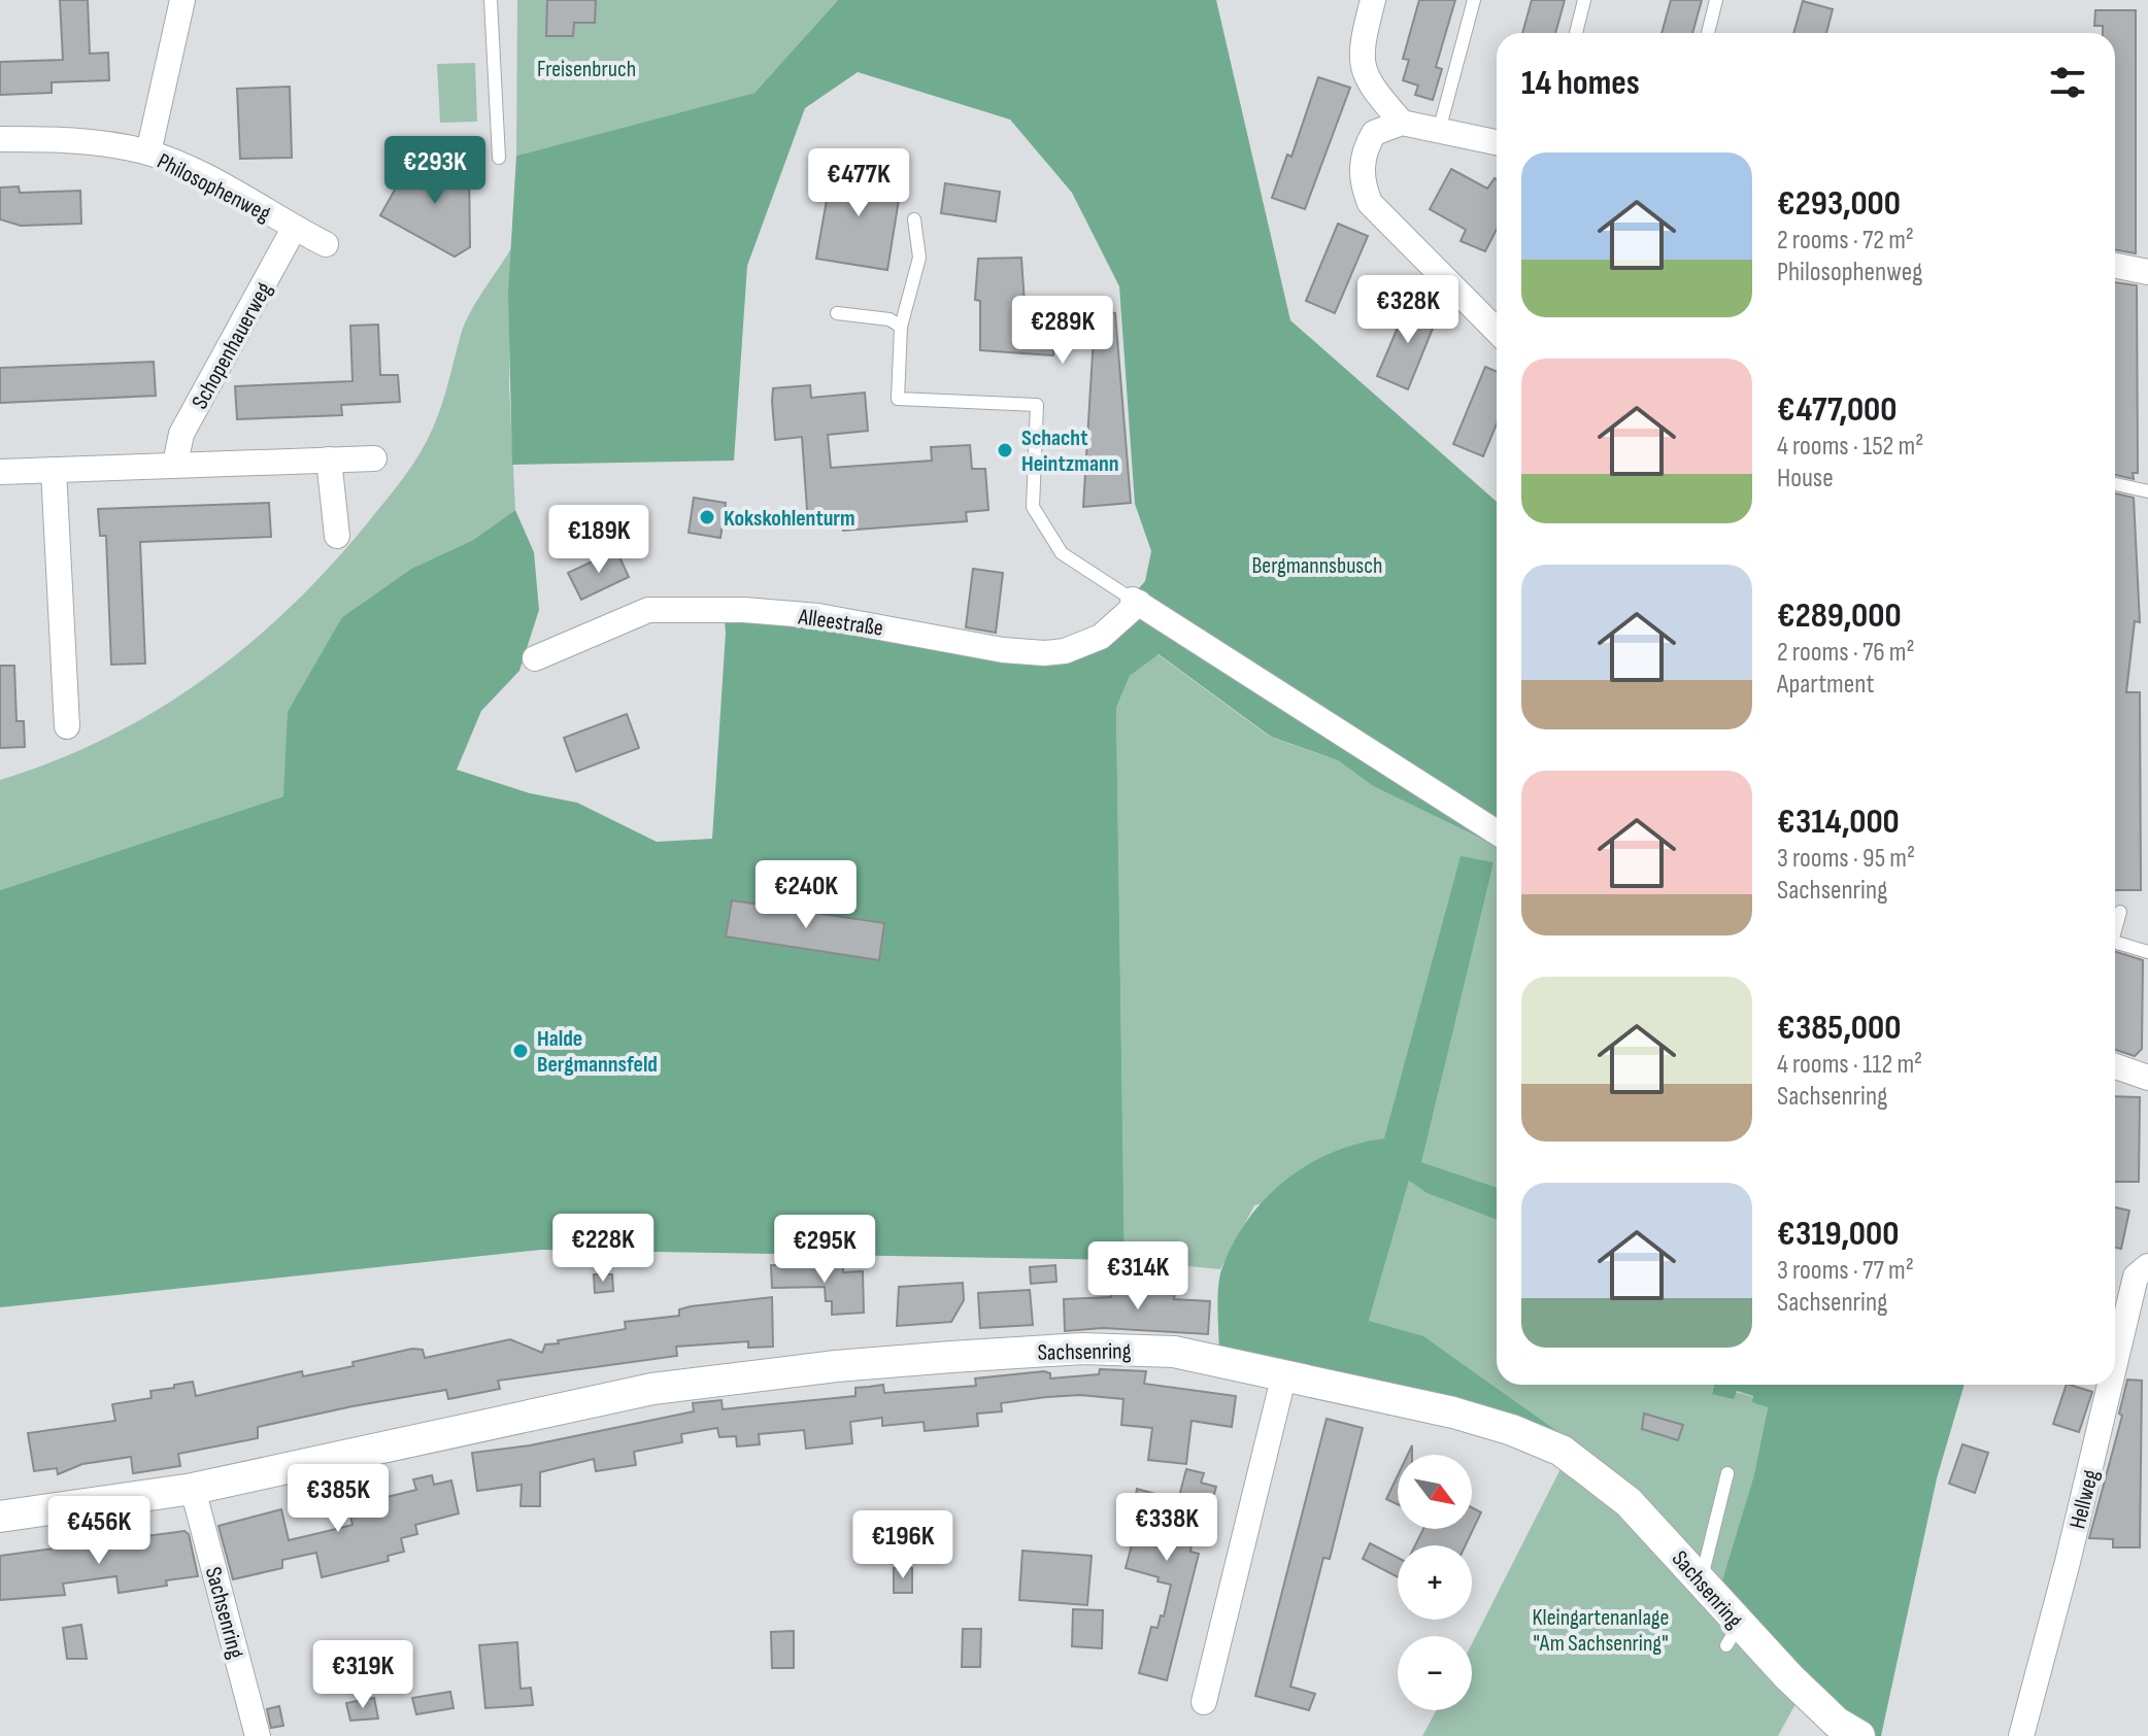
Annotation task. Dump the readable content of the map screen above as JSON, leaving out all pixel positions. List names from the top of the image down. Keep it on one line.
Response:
{"streets":{"street":["Philosophenweg","Schopenhauerweg","Alleestraße","Sachsenring","Hellweg"]},"crossings":[["Philosophenweg","Schopenhauerweg"]],"parks":["Freisenbruch","Bergmannsbusch","Kleingartenanlage \"Am Sachsenring\""],"places":["Schacht Heintzmann","Kokskohlenturm","Halde Bergmannsfeld"],"north":"bottom right","page":{"heading":"14 homes","list":[{"name":"€293,000","note":"2 rooms · 72 m² · Philosophenweg"},{"name":"€477,000","note":"4 rooms · 152 m² · House"},{"name":"€289,000","note":"2 rooms · 76 m² · Apartment"},{"name":"€314,000","note":"3 rooms · 95 m² · Sachsenring"},{"name":"€385,000","note":"4 rooms · 112 m² · Sachsenring"},{"name":"€319,000","note":"3 rooms · 77 m² · Sachsenring"}],"price":["€293K","€477K","€328K","€289K","€189K","€240K","€228K","€295K","€314K","€385K","€338K","€456K","€196K","€319K"],"map_buttons":["+","−"]}}
